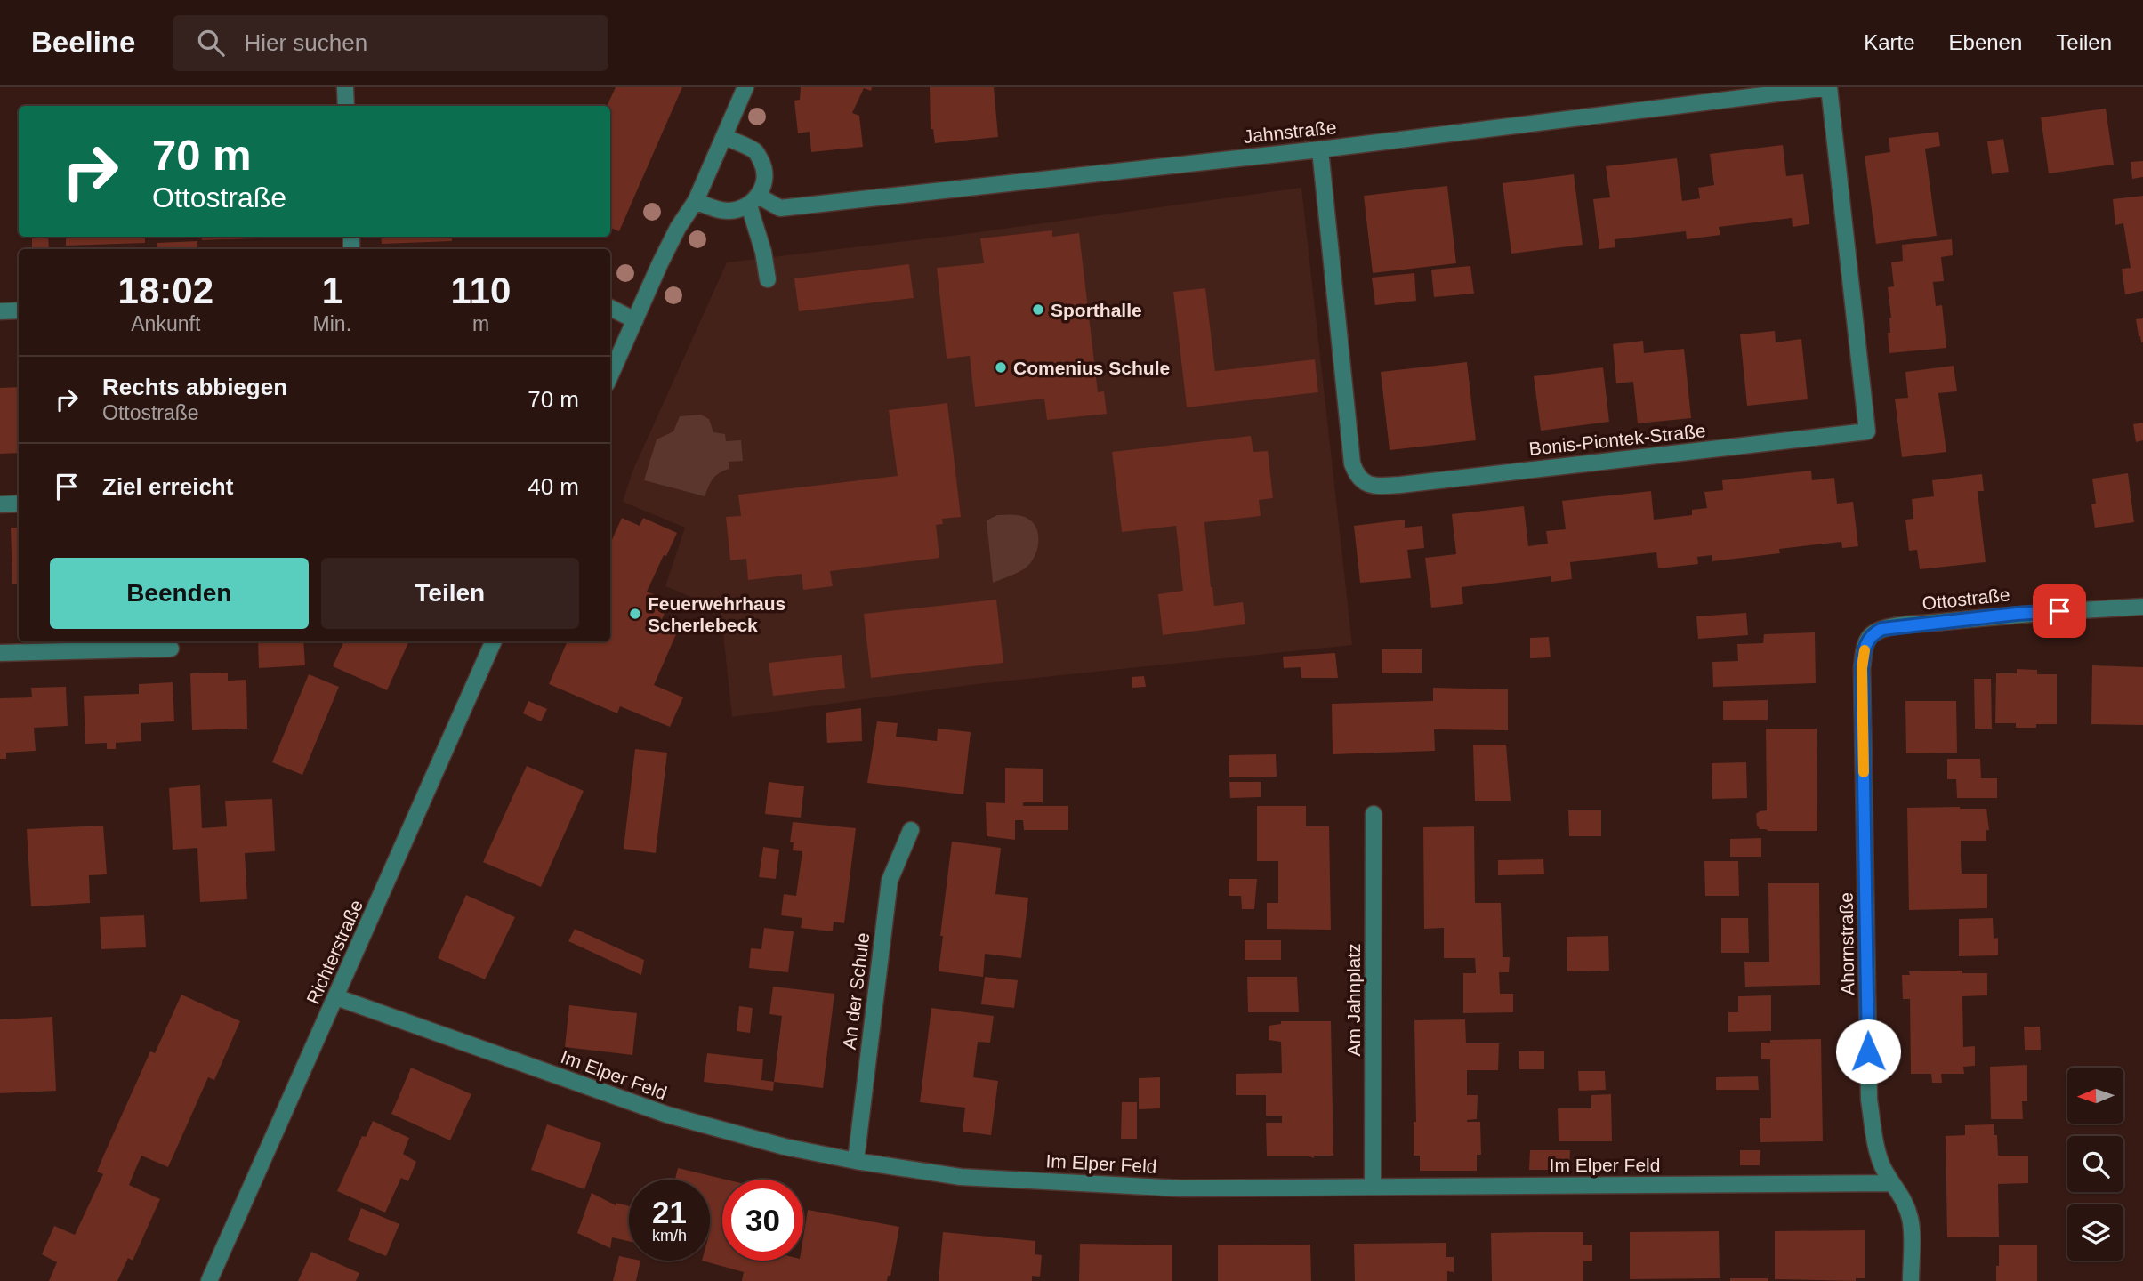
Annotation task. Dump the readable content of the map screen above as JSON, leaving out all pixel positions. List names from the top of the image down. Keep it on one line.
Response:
{"streets":{"street":["Jahnstraße","Bonis-Piontek-Straße","Ottostraße","Ahornstraße","Richterstraße","An der Schule","Am Jahnplatz","Im Elper Feld"]},"crossings":[["Jahnstraße","Bonis-Piontek-Straße"],["Ottostraße","Ahornstraße"],["Ahornstraße","Im Elper Feld"],["Richterstraße","Im Elper Feld"],["An der Schule","Im Elper Feld"],["Am Jahnplatz","Im Elper Feld"]],"places":["Sporthalle","Comenius Schule","Feuerwehrhaus Scherlebeck"],"north":"left","page":{"header":"Beeline","search":"Hier suchen","nav":["Karte","Ebenen","Teilen"],"turn":["70 m","Ottostraße"],"eta":["18:02","Ankunft","1","Min.","110","m"],"list":[{"name":"Rechts abbiegen","note":"Ottostraße","value":"70 m"},{"name":"Ziel erreicht","value":"40 m"}],"buttons":["Beenden","Teilen"],"speed":"21 km/h","limit":"30"}}
